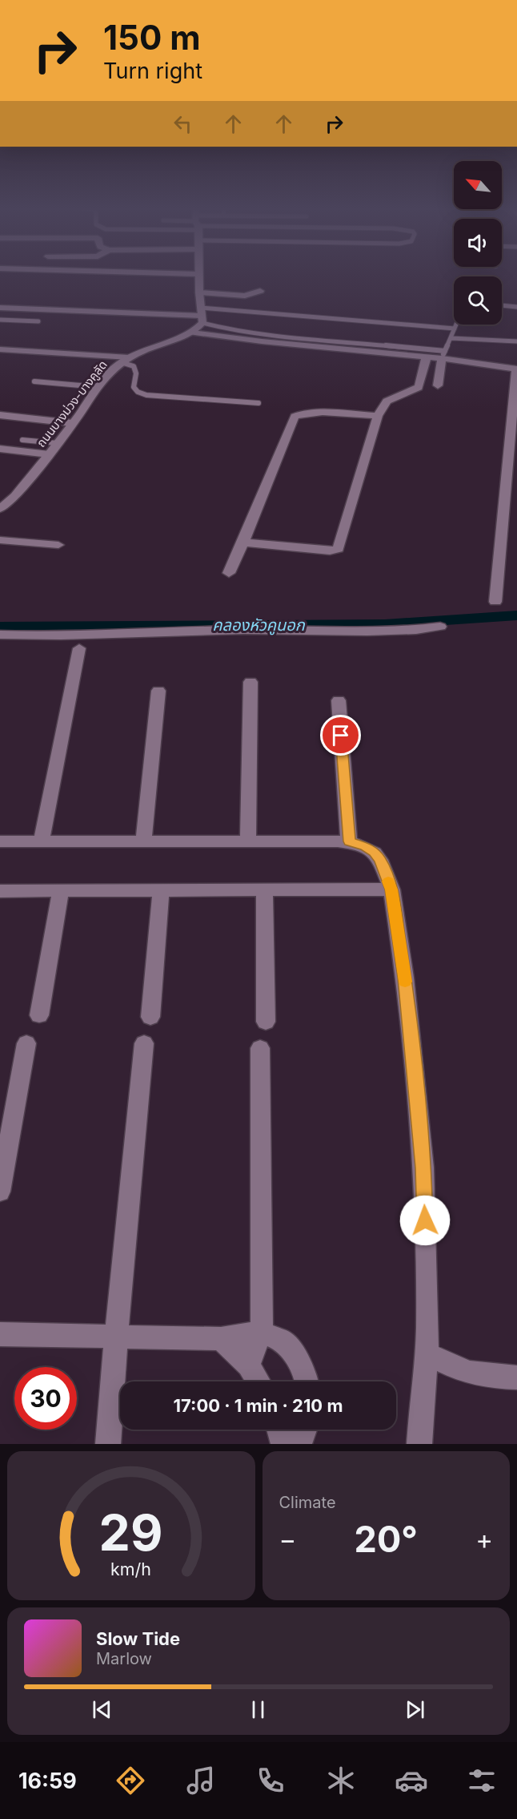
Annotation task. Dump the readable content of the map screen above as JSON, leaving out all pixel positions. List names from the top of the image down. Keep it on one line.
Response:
{"streets":{"street":["ถนนบางม่วง-บางคูลัด"]},"water":["คลองหัวคูนอก"],"north":"top left","page":{"turn":["150 m","Turn right"],"limit":"30","trip":"17:00 · 1 min · 210 m","tile":"Climate","heat":["−","20°","+"],"song":["Slow Tide","Marlow"],"tabs":"16:59","gauge":["29","km/h"]}}
